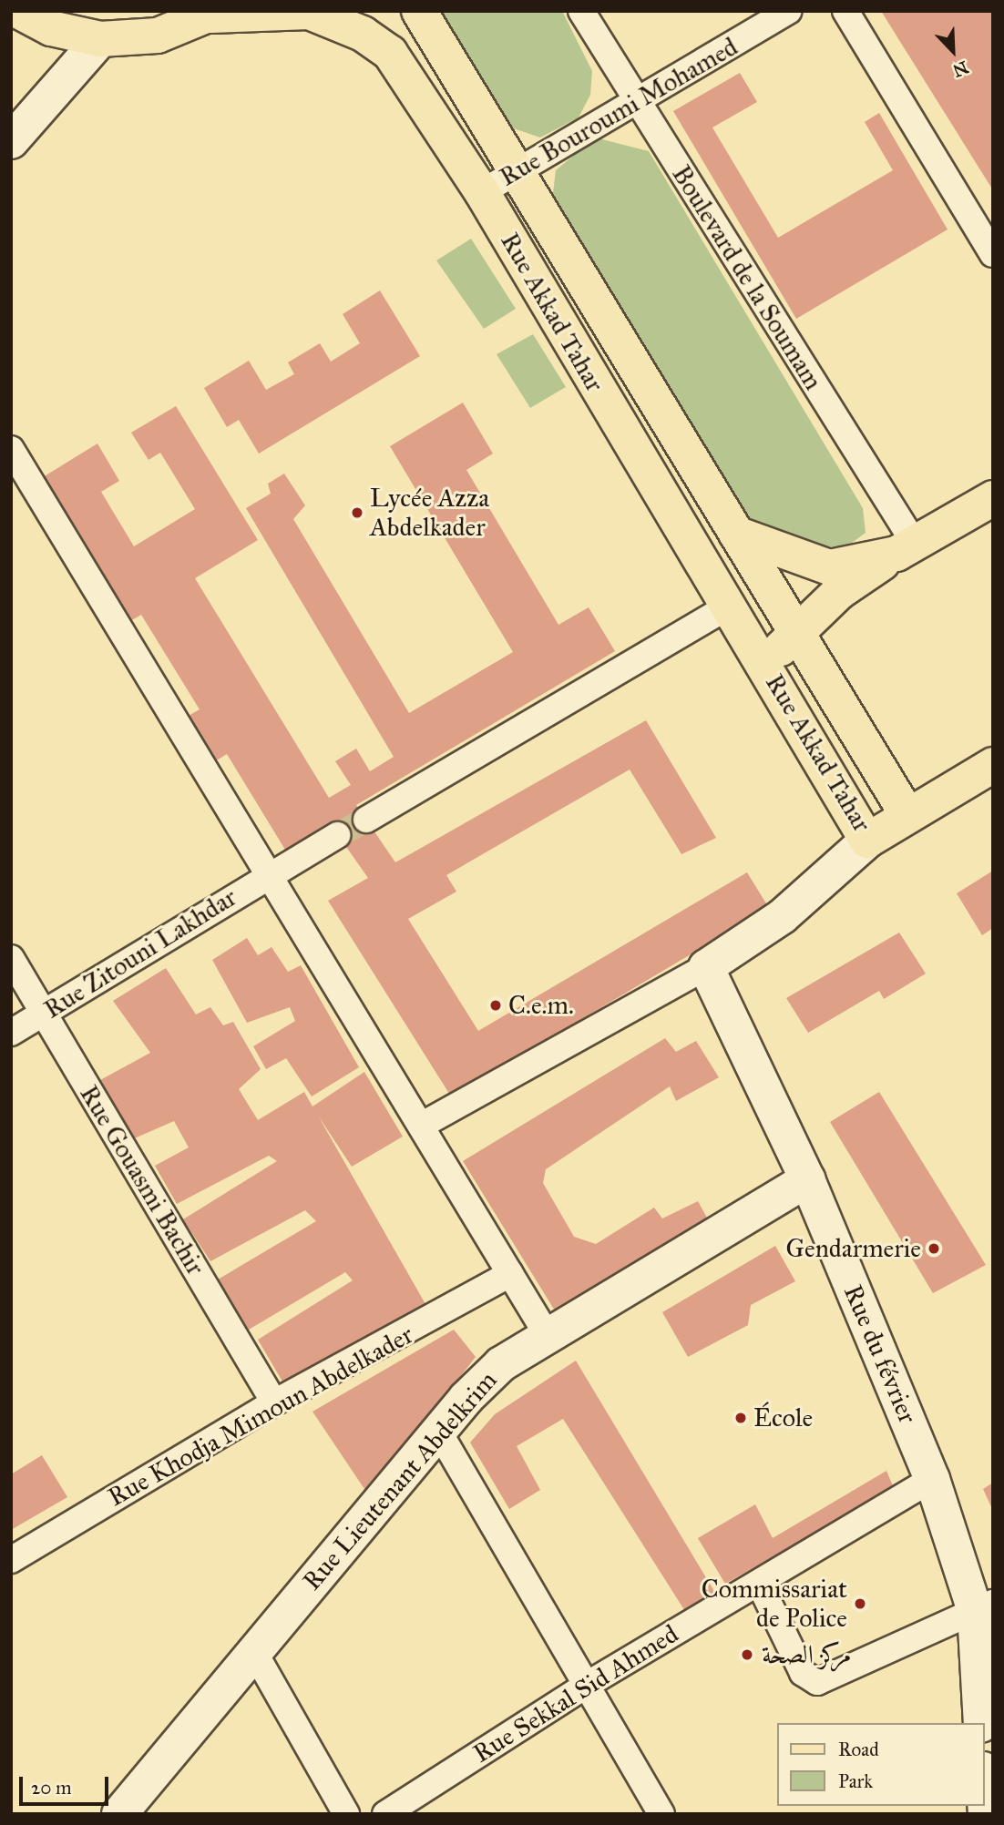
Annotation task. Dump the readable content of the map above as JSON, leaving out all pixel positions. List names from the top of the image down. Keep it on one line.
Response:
{"streets":{"main road":["Rue Akkad Tahar"],"street":["Rue Bouroumi Mohamed","Boulevard de la Soumam","Rue Zitouni Lakhdar","Rue Gouasmi Bachir","Rue du février","Rue Khodja Mimoun Abdelkader","Rue Lieutenant Abdelkrim","Rue Sekkal Sid Ahmed"]},"crossings":[["Rue Bouroumi Mohamed","Boulevard de la Soumam"],["Rue Bouroumi Mohamed","Rue Akkad Tahar"],["Rue Zitouni Lakhdar","Rue Gouasmi Bachir"],["Rue Gouasmi Bachir","Rue Khodja Mimoun Abdelkader"],["Rue du février","Rue Lieutenant Abdelkrim"],["Rue du février","Rue Sekkal Sid Ahmed"]],"places":["Lycée Azza Abdelkader","C.e.m.","Gendarmerie","École","Commissariat de Police","مركز الصحة"],"legend":["Road","Park"],"scale_bar":"20 m","north":"bottom right"}
